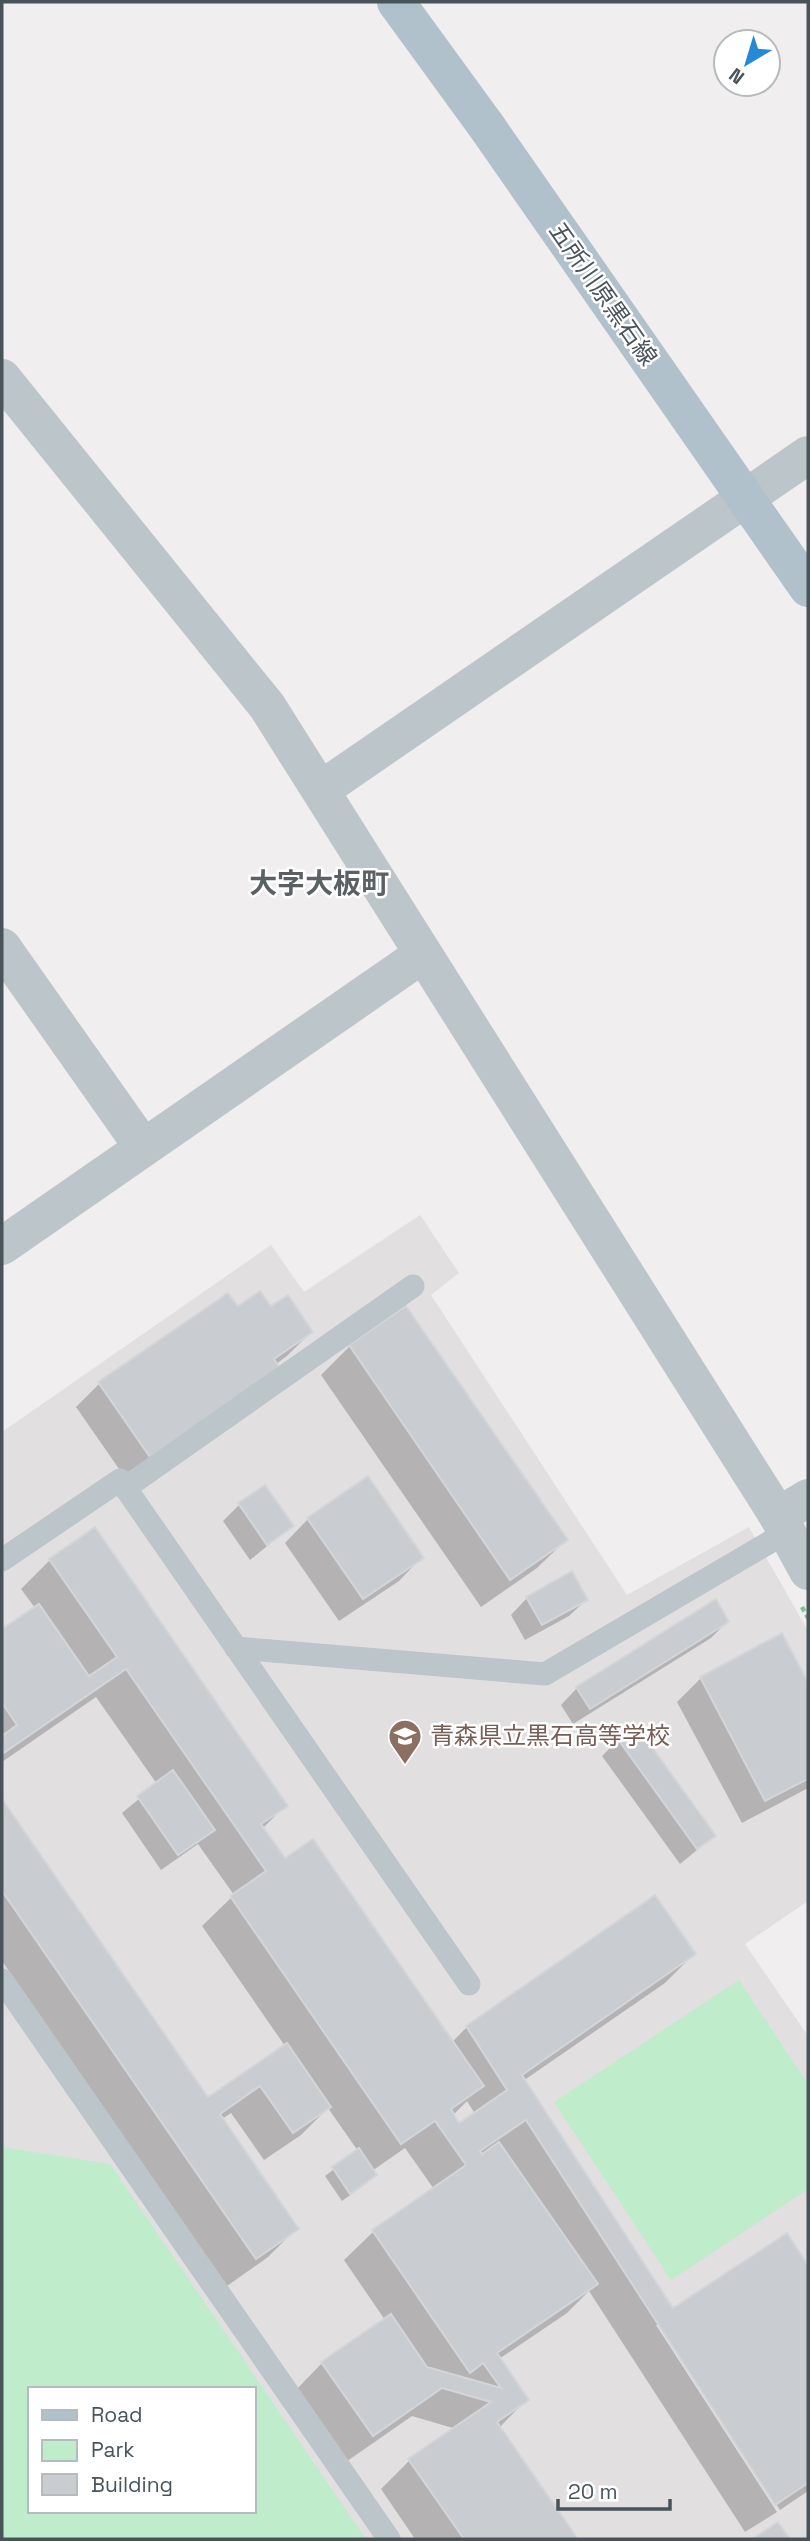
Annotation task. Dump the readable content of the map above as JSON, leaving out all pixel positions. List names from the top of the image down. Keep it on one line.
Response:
{"streets":{"main road":["五所川原黒石線"]},"districts":["大字大板町"],"places":{"school or university":["青森県立黒石高等学校"]},"legend":["Road","Park","Building"],"scale_bar":"20 m","north":"bottom left"}
